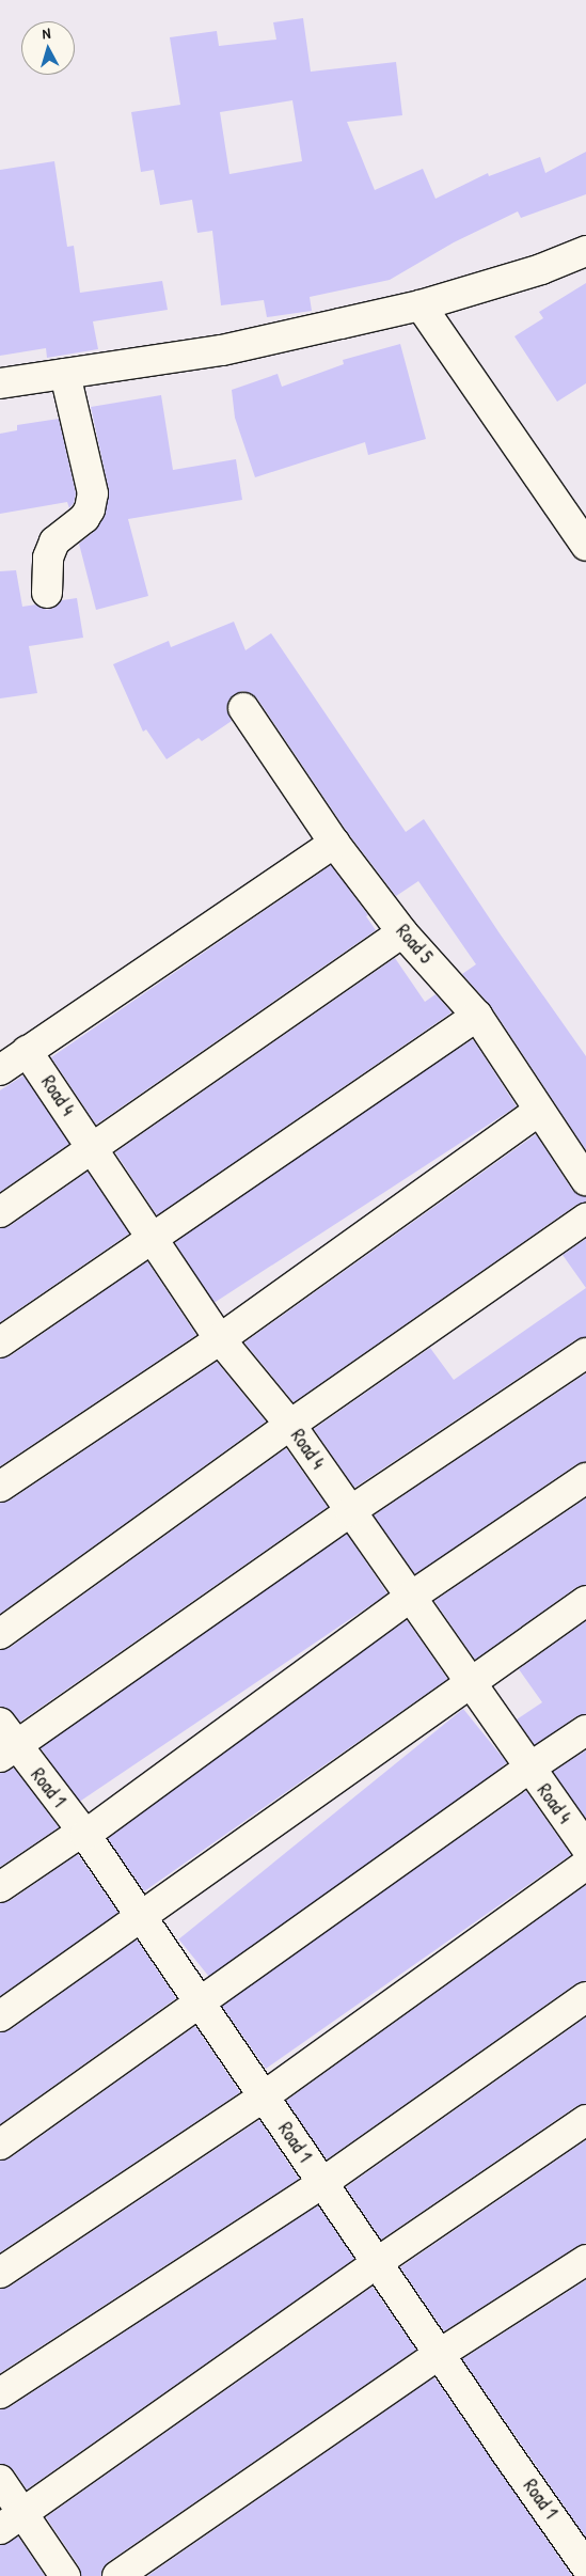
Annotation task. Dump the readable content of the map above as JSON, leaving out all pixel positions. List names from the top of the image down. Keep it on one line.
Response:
{"streets":{"street":["Road 5","Road 4","Road 1"]},"north":"top"}
